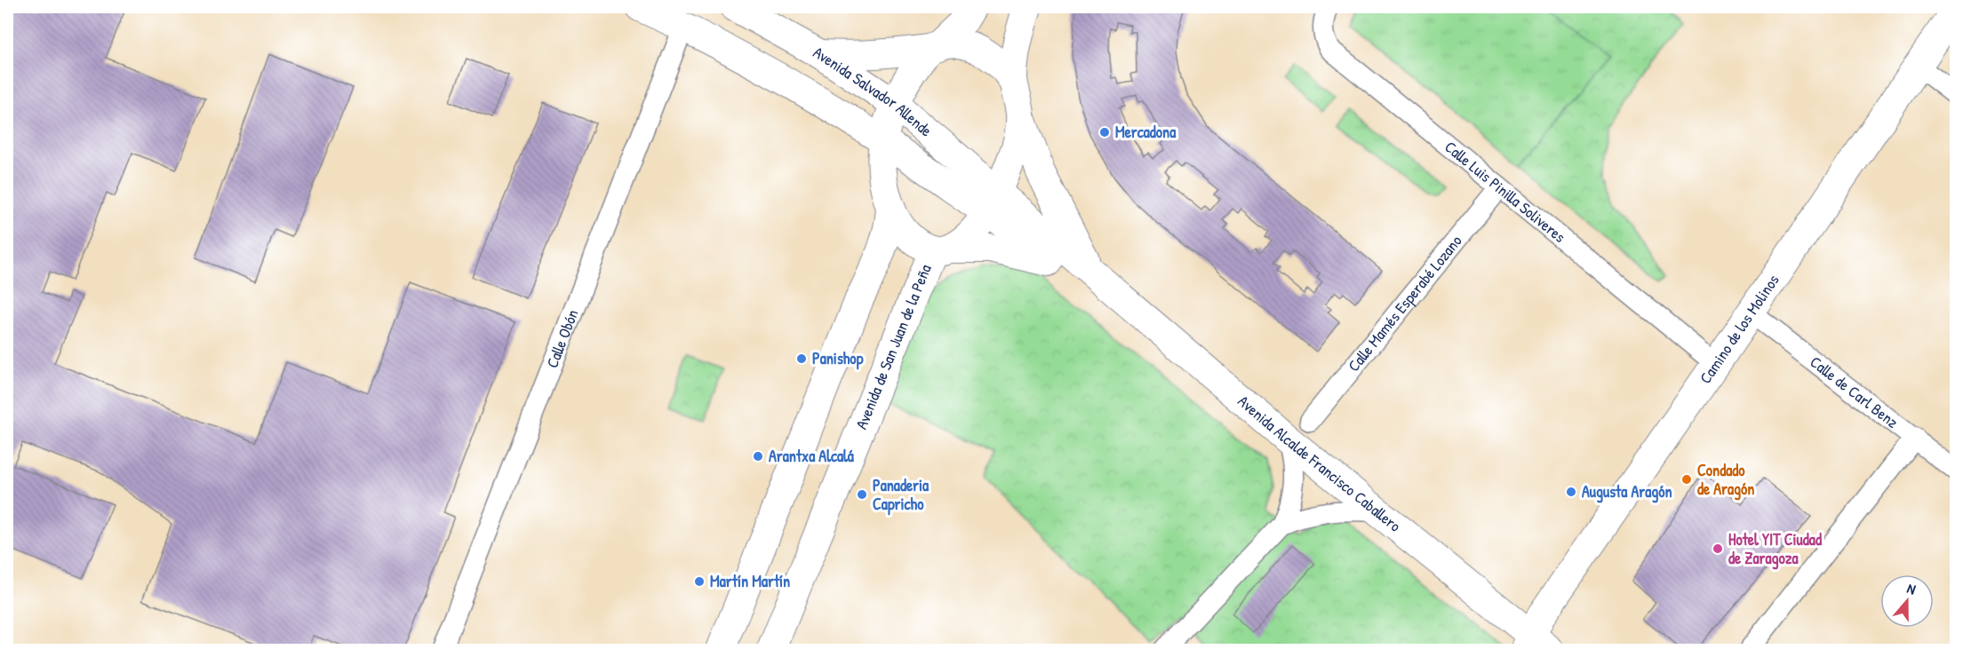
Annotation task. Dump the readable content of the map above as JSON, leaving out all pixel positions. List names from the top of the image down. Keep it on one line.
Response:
{"streets":{"main road":["Avenida Salvador Allende","Camino de los Molinos","Avenida de San Juan de la Peña","Avenida Alcalde Francisco Caballero"],"street":["Calle Luis Pinilla Soliveres","Calle Mamés Esperabé Lozano","Calle Obón","Calle de Carl Benz"]},"crossings":[["Avenida Salvador Allende","Avenida de San Juan de la Peña"],["Avenida Salvador Allende","Avenida Alcalde Francisco Caballero"],["Calle Luis Pinilla Soliveres","Calle Mamés Esperabé Lozano"],["Calle Luis Pinilla Soliveres","Camino de los Molinos"],["Camino de los Molinos","Calle de Carl Benz"],["Camino de los Molinos","Avenida Alcalde Francisco Caballero"],["Avenida de San Juan de la Peña","Avenida Alcalde Francisco Caballero"]],"places":["Mercadona","Panishop","Arantxa Alcalá","Condado de Aragón","Augusta Aragón","Panaderia Capricho","Hotel YIT Ciudad de Zaragoza","Martín Martín"],"north":"top"}
